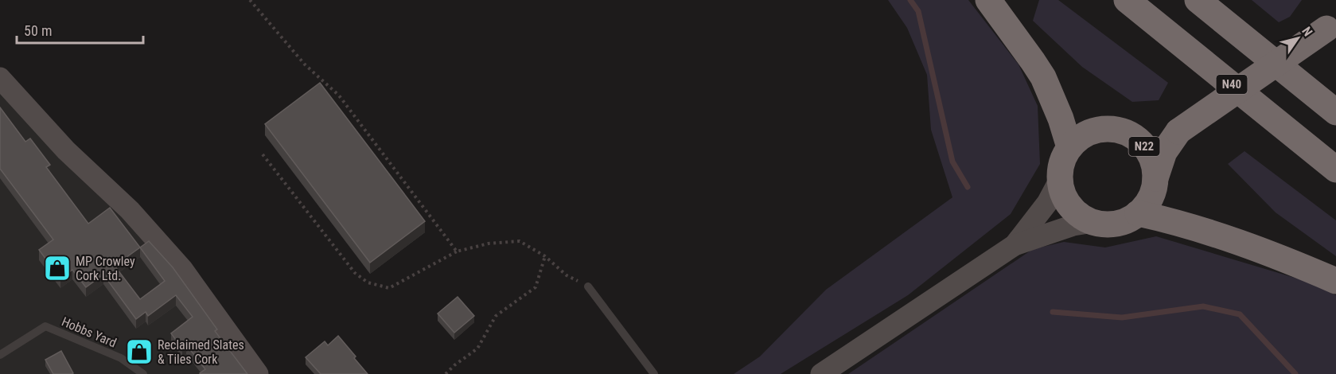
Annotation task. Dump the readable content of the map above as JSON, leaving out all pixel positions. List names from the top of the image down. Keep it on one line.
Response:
{"streets":{"highway":["N40","N22"],"lane":["Hobbs Yard"]},"places":{"shop":["MP Crowley Cork Ltd.","Reclaimed Slates & Tiles Cork"]},"scale_bar":"50 m","north":"top right"}
